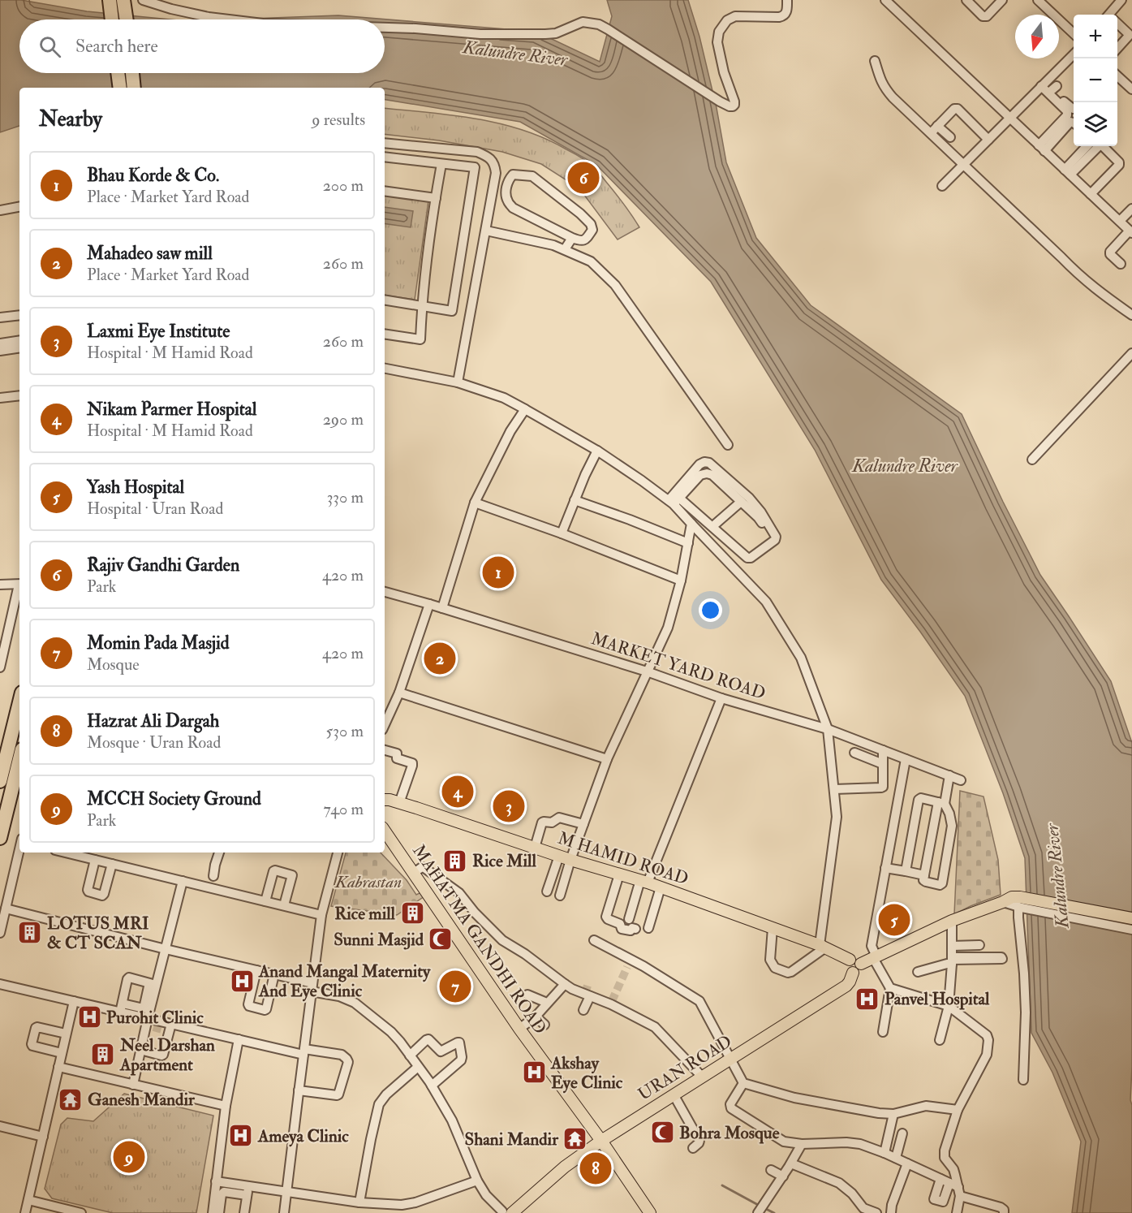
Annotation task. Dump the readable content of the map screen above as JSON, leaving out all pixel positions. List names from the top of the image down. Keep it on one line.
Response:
{"streets":{"main road":["M HAMID ROAD","MAHATMA GANDHI ROAD","URAN ROAD"],"street":["MARKET YARD ROAD"]},"crossings":[["M HAMID ROAD","URAN ROAD"],["MAHATMA GANDHI ROAD","URAN ROAD"]],"water":["Kalundre River"],"parks":["Kabrastan"],"places":{"building":["Rice Mill","Rice mill","LOTUS MRI & CT SCAN","Neel Darshan Apartment"],"mosque":["Sunni Masjid","Bohra Mosque"],"hospital":["Anand Mangal Maternity And Eye Clinic","Panvel Hospital","Purohit Clinic","Akshay Eye Clinic","Ameya Clinic"],"temple":["Ganesh Mandir","Shani Mandir"]},"north":"bottom","page":{"map_buttons":["+","−"],"search":"Search here","heading":["Nearby","9 results"],"list":[{"mark":"1","name":"Bhau Korde & Co.","note":"Place · Market Yard Road","value":"200 m"},{"mark":"2","name":"Mahadeo saw mill","note":"Place · Market Yard Road","value":"260 m"},{"mark":"3","name":"Laxmi Eye Institute","note":"Hospital · M Hamid Road","value":"260 m"},{"mark":"4","name":"Nikam Parmer Hospital","note":"Hospital · M Hamid Road","value":"290 m"},{"mark":"5","name":"Yash Hospital","note":"Hospital · Uran Road","value":"330 m"},{"mark":"6","name":"Rajiv Gandhi Garden","note":"Park","value":"420 m"},{"mark":"7","name":"Momin Pada Masjid","note":"Mosque","value":"420 m"},{"mark":"8","name":"Hazrat Ali Dargah","note":"Mosque · Uran Road","value":"530 m"},{"mark":"9","name":"MCCH Society Ground","note":"Park","value":"740 m"}],"pins":["6","1","2","4","3","5","7","9","8"]}}
